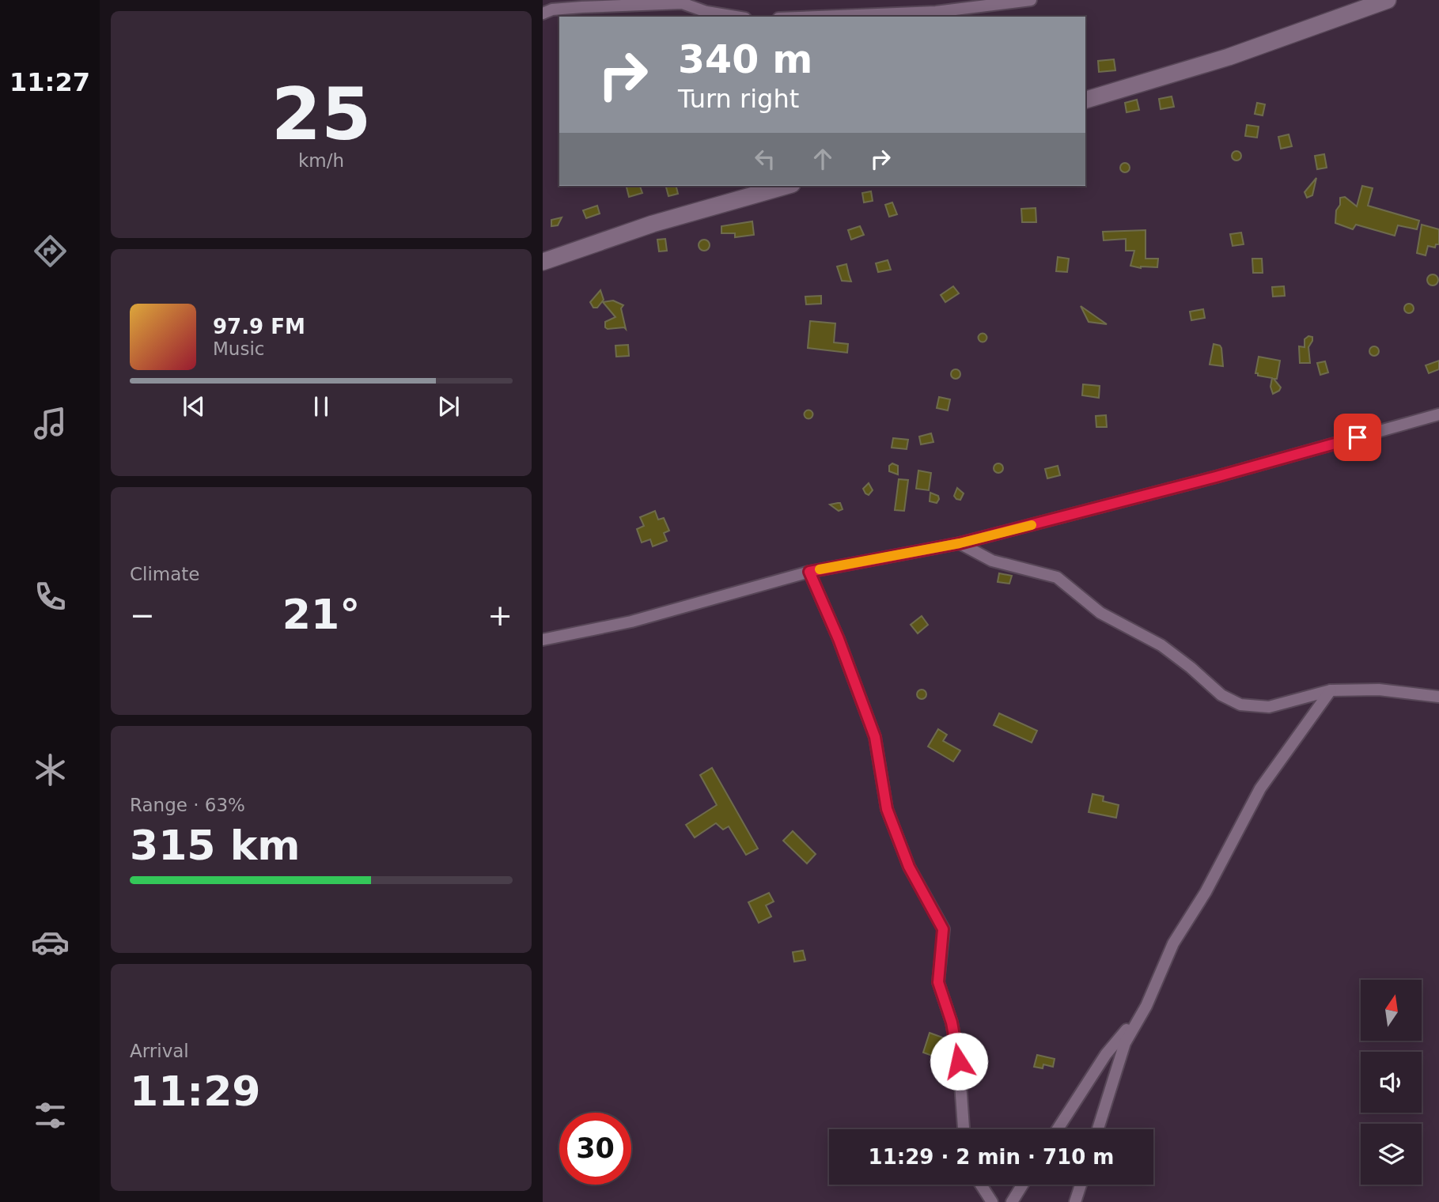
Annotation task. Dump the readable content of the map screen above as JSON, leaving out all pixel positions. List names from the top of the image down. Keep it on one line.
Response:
{"north":"top","page":{"tabs":"11:27","tile":[["25","km/h"],"Climate",["Range · 63%","315 km"],["Arrival","11:29"]],"turn":["340 m","Turn right"],"song":["97.9 FM","Music"],"heat":["−","21°","+"],"limit":"30","trip":"11:29 · 2 min · 710 m"}}
